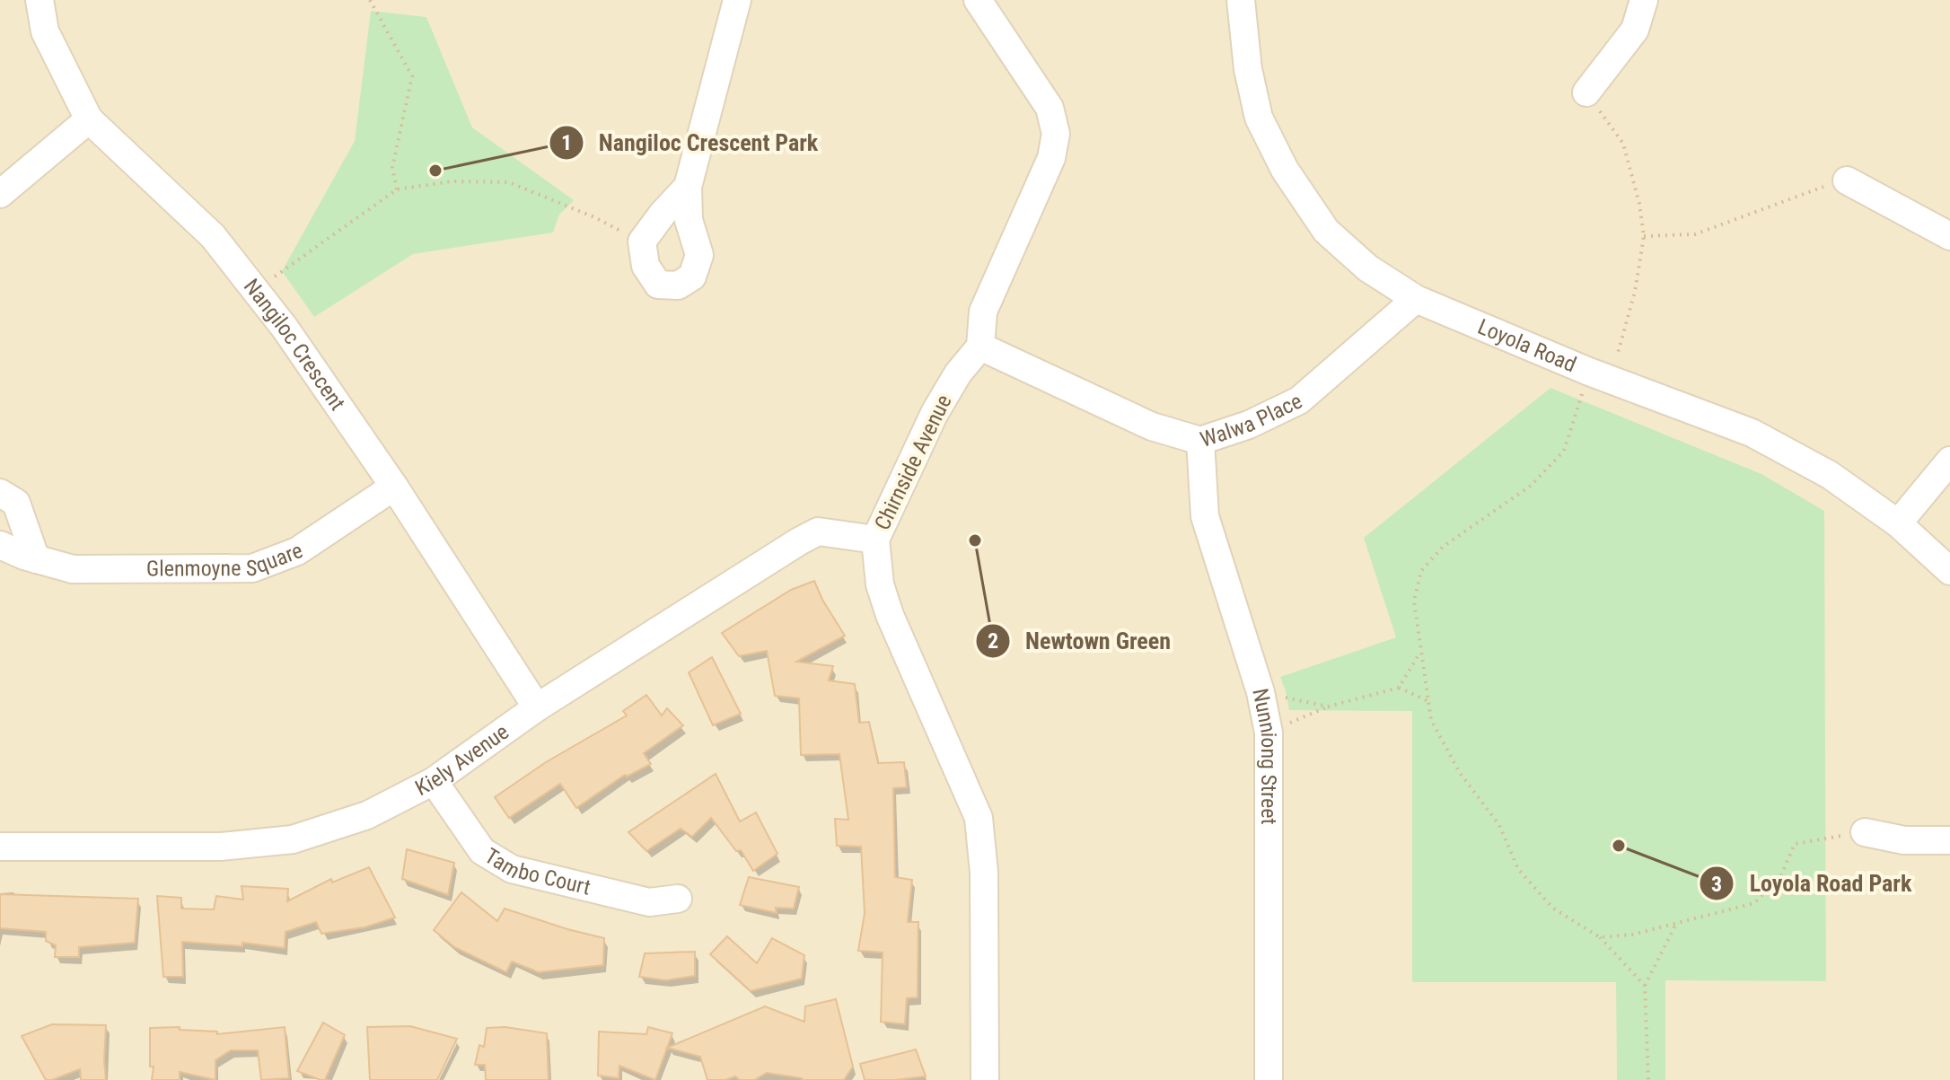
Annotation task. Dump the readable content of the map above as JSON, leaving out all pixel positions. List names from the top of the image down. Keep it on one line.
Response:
{"streets":{"street":["Nangiloc Crescent","Loyola Road","Walwa Place","Chirnside Avenue","Glenmoyne Square","Nunniong Street","Kiely Avenue","Tambo Court"]},"crossings":[["Nangiloc Crescent","Glenmoyne Square"],["Nangiloc Crescent","Kiely Avenue"],["Loyola Road","Walwa Place"],["Walwa Place","Chirnside Avenue"],["Walwa Place","Nunniong Street"],["Chirnside Avenue","Kiely Avenue"],["Kiely Avenue","Tambo Court"]],"places":["Nangiloc Crescent Park","Newtown Green","Loyola Road Park"]}
